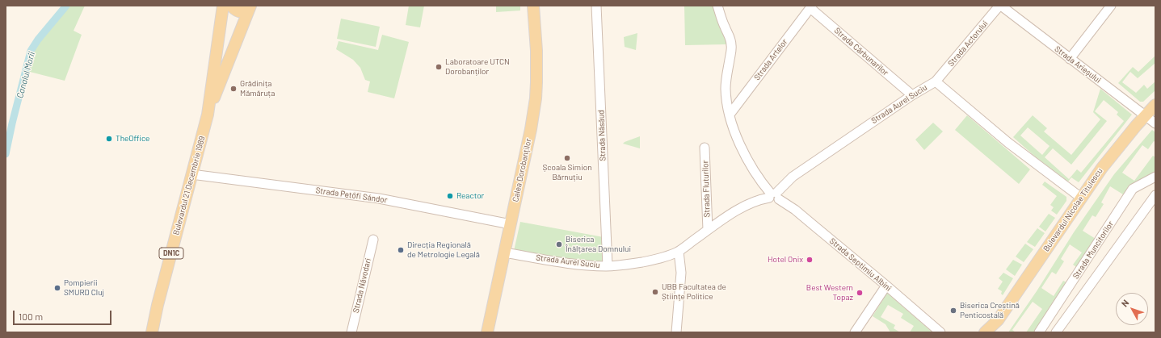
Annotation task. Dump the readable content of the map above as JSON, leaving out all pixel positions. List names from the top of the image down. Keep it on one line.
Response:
{"streets":{"main road":["Calea Dorobanților","Bulevardul 21 Decembrie 1989","Bulevardul Nicolae Titulescu","DN1C"],"street":["Strada Actorului","Strada Cărbunarilor","Strada Artelor","Strada Arieșului","Strada Aurel Suciu","Strada Năsăud","Strada Fluturilor","Strada Petőfi Sándor","Strada Muncitorilor","Strada Septimiu Albini","Strada Năvodari"]},"crossings":[["Strada Actorului","Strada Arieșului"],["Strada Actorului","Strada Aurel Suciu"],["Strada Cărbunarilor","Strada Artelor"],["Strada Cărbunarilor","Strada Aurel Suciu"],["Strada Artelor","Strada Septimiu Albini"],["Strada Arieșului","Bulevardul Nicolae Titulescu"],["Strada Aurel Suciu","Strada Năsăud"],["Strada Aurel Suciu","Calea Dorobanților"],["Strada Aurel Suciu","Strada Fluturilor"],["Strada Aurel Suciu","Bulevardul Nicolae Titulescu"],["Strada Aurel Suciu","Strada Septimiu Albini"],["Calea Dorobanților","Strada Petőfi Sándor"],["Bulevardul 21 Decembrie 1989","Strada Petőfi Sándor"]],"water":["Canalul Morii"],"places":["Laboratoare UTCN Dorobanților","Grădinița Mămăruța","TheOffice","Școala Simion Bărnuțiu","Reactor","Biserica Înălțarea Domnului","Direcția Regională de Metrologie Legală","Hotel Onix","Pompierii SMURD Cluj","UBB Facultatea de Științe Politice","Best Western Topaz","Biserica Creștină Penticostală"],"scale_bar":"100 m","north":"top left"}
